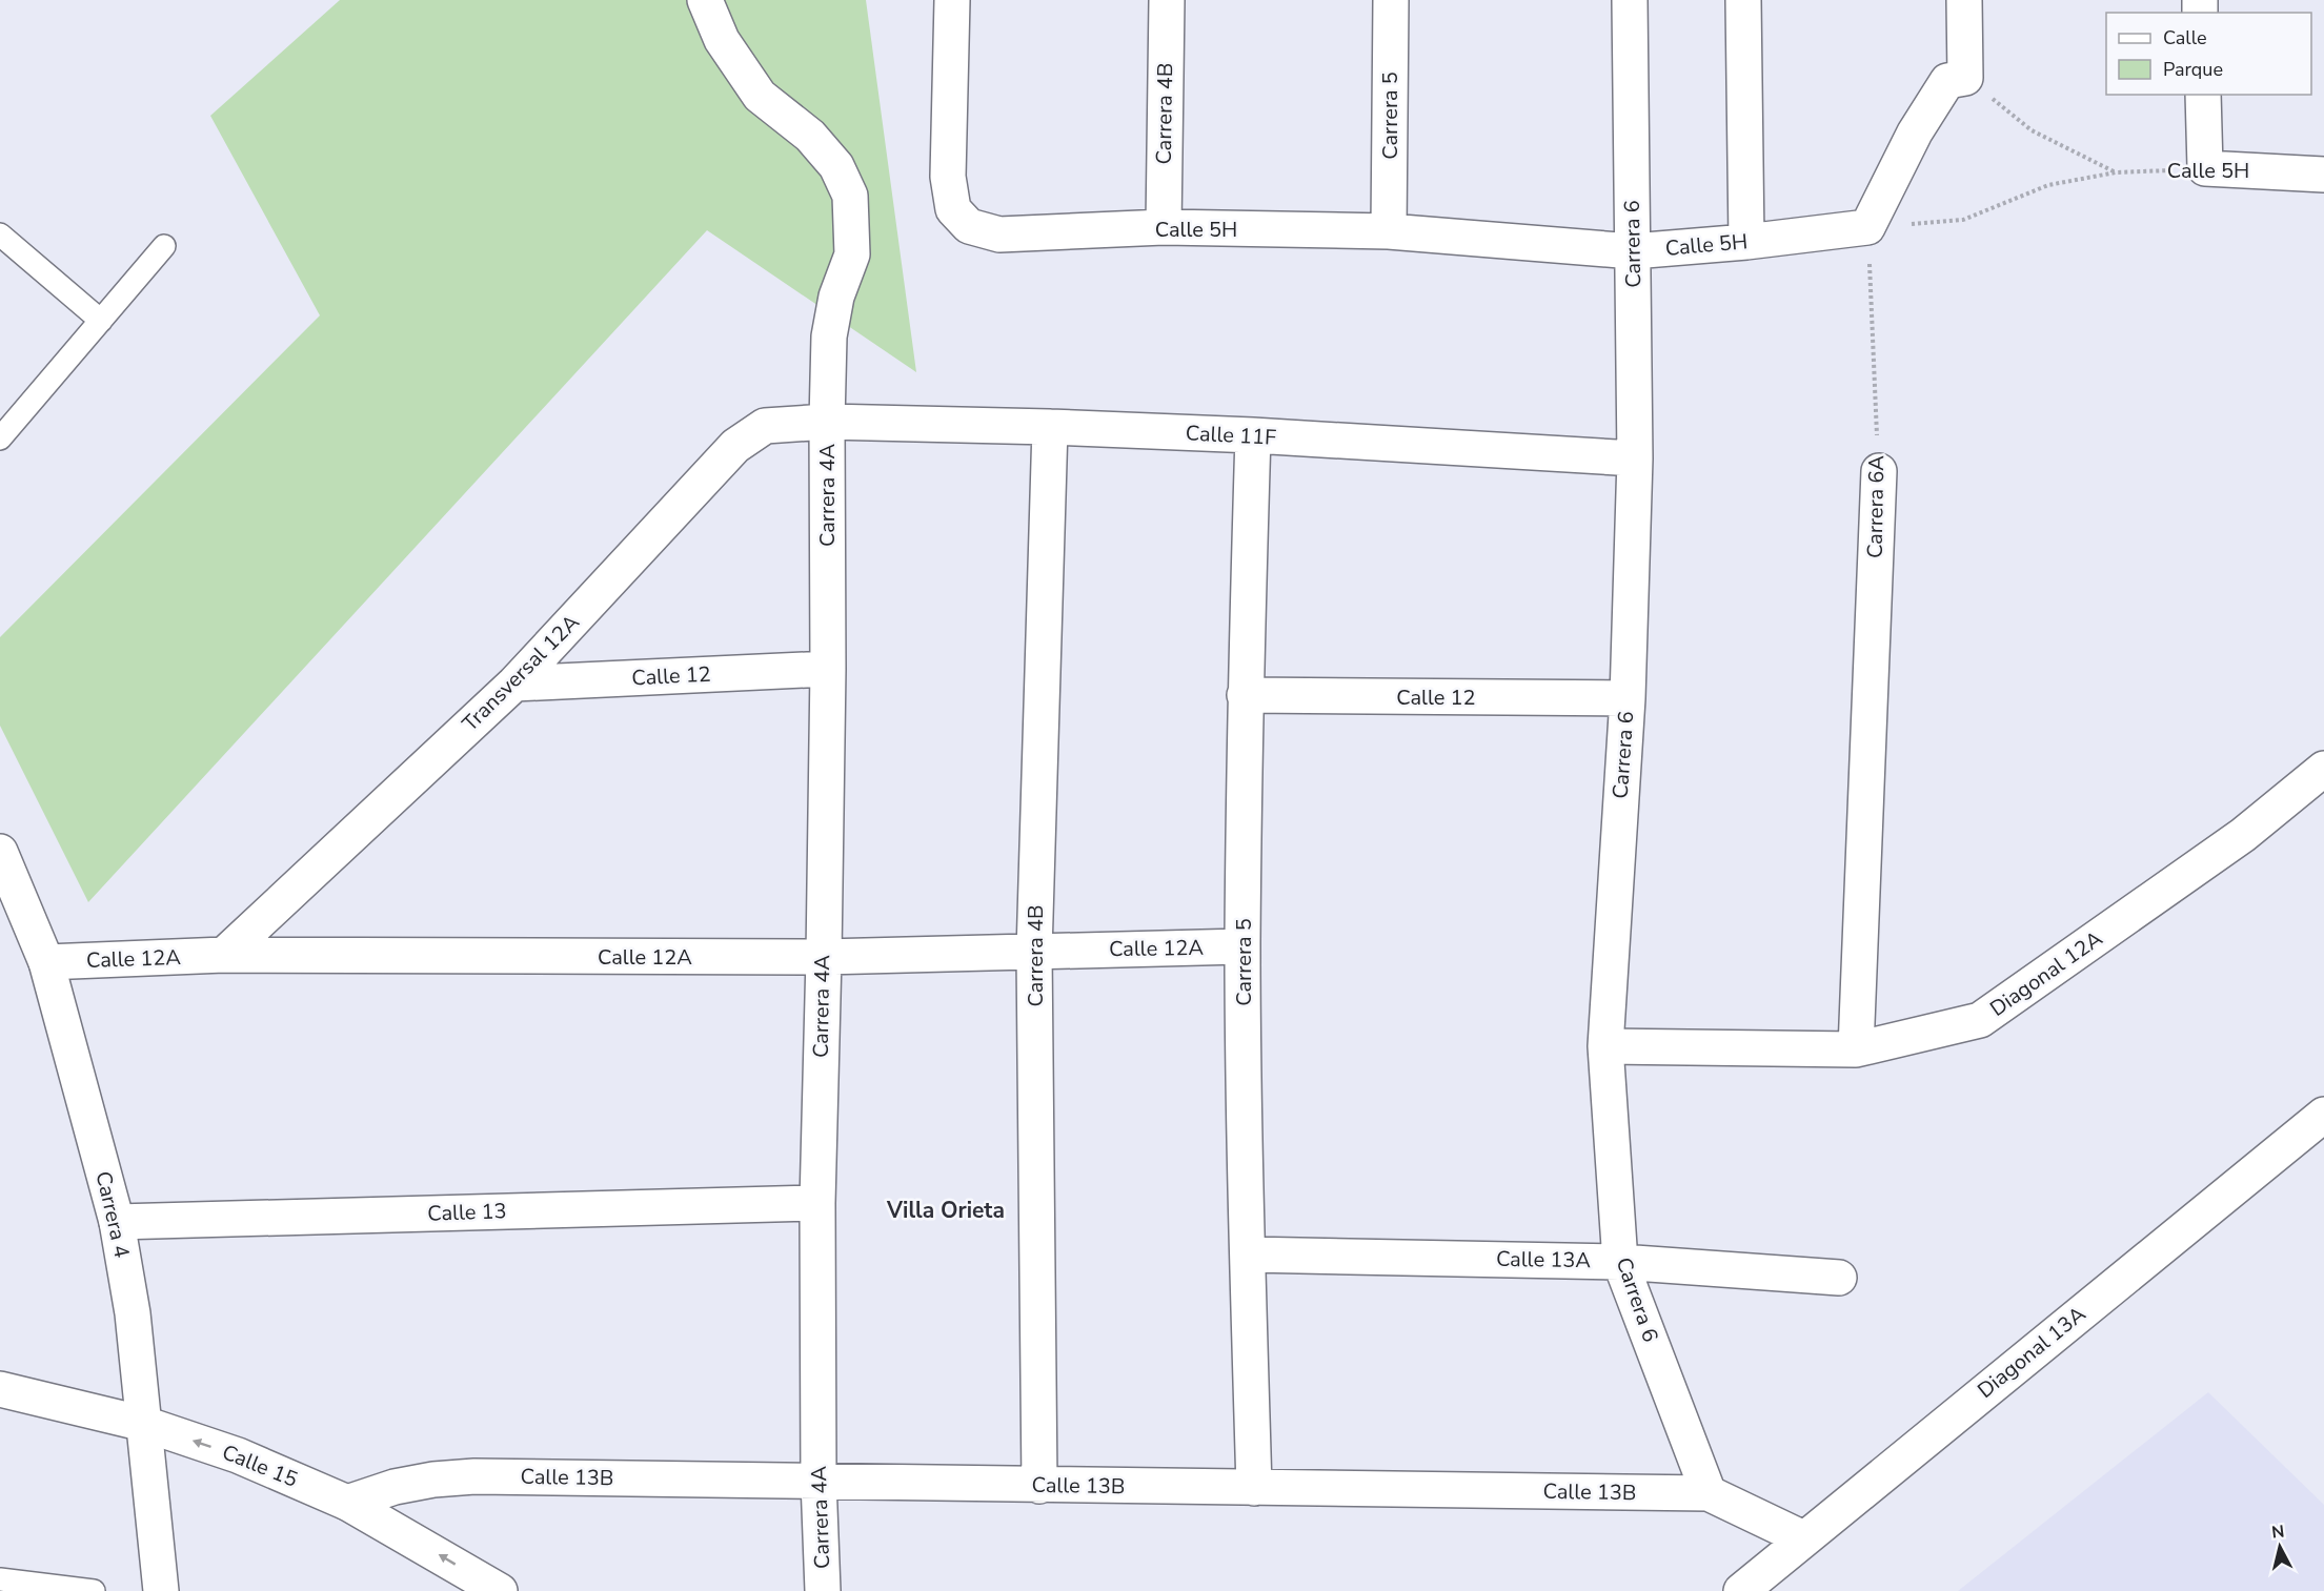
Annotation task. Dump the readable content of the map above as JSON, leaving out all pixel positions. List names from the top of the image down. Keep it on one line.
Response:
{"streets":{"street":["Carrera 4B","Carrera 5","Calle 5H","Carrera 6","Calle 11F","Carrera 4A","Carrera 6A","Transversal 12A","Calle 12","Calle 12A","Diagonal 12A","Calle 13","Carrera 4","Calle 13A","Diagonal 13A","Calle 15","Calle 13B"]},"crossings":[["Carrera 4B","Calle 5H"],["Carrera 4B","Calle 11F"],["Carrera 4B","Calle 12A"],["Carrera 4B","Calle 13B"],["Carrera 5","Calle 5H"],["Carrera 5","Calle 11F"],["Carrera 5","Calle 12"],["Carrera 5","Calle 12A"],["Carrera 5","Calle 13A"],["Carrera 5","Calle 13B"],["Calle 5H","Carrera 6"],["Calle 5H","Carrera 6A"],["Carrera 6","Calle 11F"],["Carrera 6","Calle 12"],["Carrera 6","Diagonal 12A"],["Carrera 6","Calle 13A"],["Carrera 6","Calle 13B"],["Calle 11F","Carrera 4A"],["Calle 11F","Transversal 12A"],["Carrera 4A","Transversal 12A"],["Carrera 4A","Calle 12"],["Carrera 4A","Calle 12A"],["Carrera 4A","Calle 13"],["Carrera 4A","Calle 13B"],["Carrera 6A","Diagonal 12A"],["Transversal 12A","Calle 12"],["Transversal 12A","Calle 12A"],["Calle 12A","Carrera 4"],["Calle 13","Carrera 4"],["Carrera 4","Calle 15"],["Diagonal 13A","Calle 13B"],["Calle 15","Calle 13B"]],"one_way":["Calle 15"],"districts":["Villa Orieta"],"legend":["Calle","Parque"],"north":"top"}
